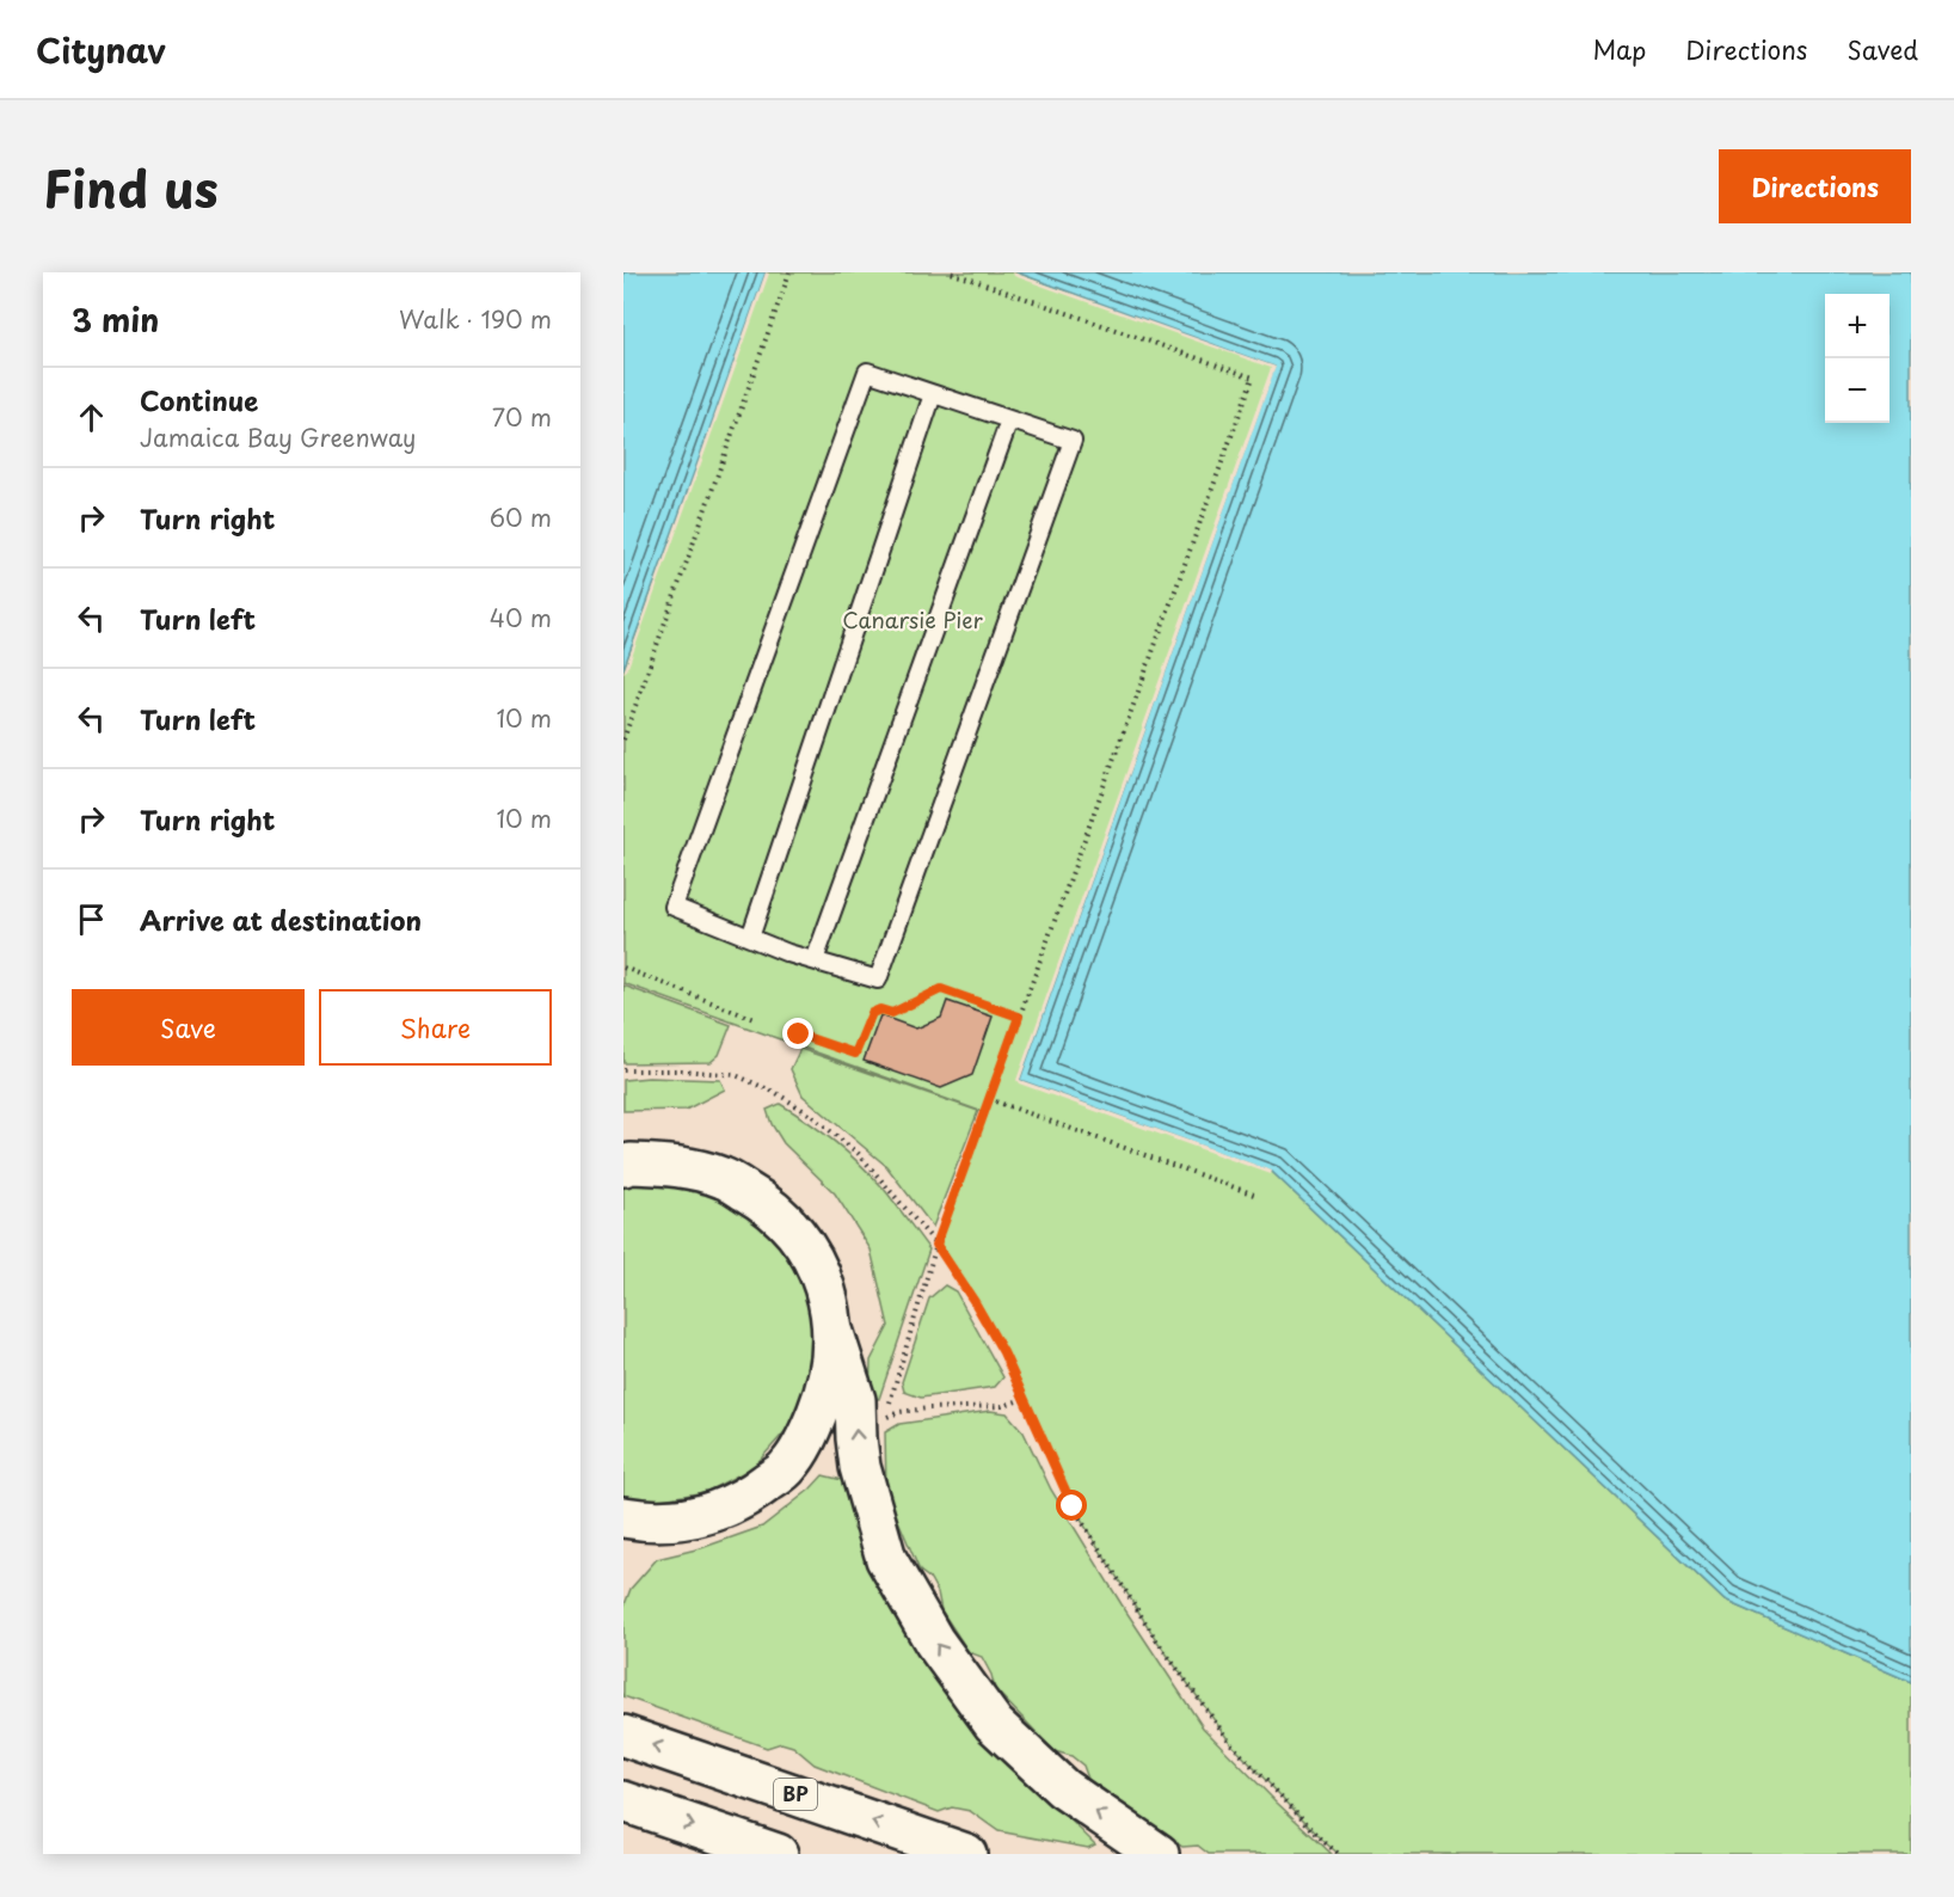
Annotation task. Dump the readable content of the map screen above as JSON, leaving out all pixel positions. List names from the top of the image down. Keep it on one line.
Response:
{"streets":{"main road":["BP"]},"parks":["Canarsie Pier"],"page":{"header":"Citynav","nav":["Map","Directions","Saved"],"title":"Find us","buttons":["Directions",["Save","Share"]],"heading":["3 min","Walk · 190 m"],"map_buttons":["+","−"],"list":[["Continue","Jamaica Bay Greenway","70 m"],["Turn right","60 m"],["Turn left","40 m"],["Turn left","10 m"],["Turn right","10 m"],"Arrive at destination"]}}
